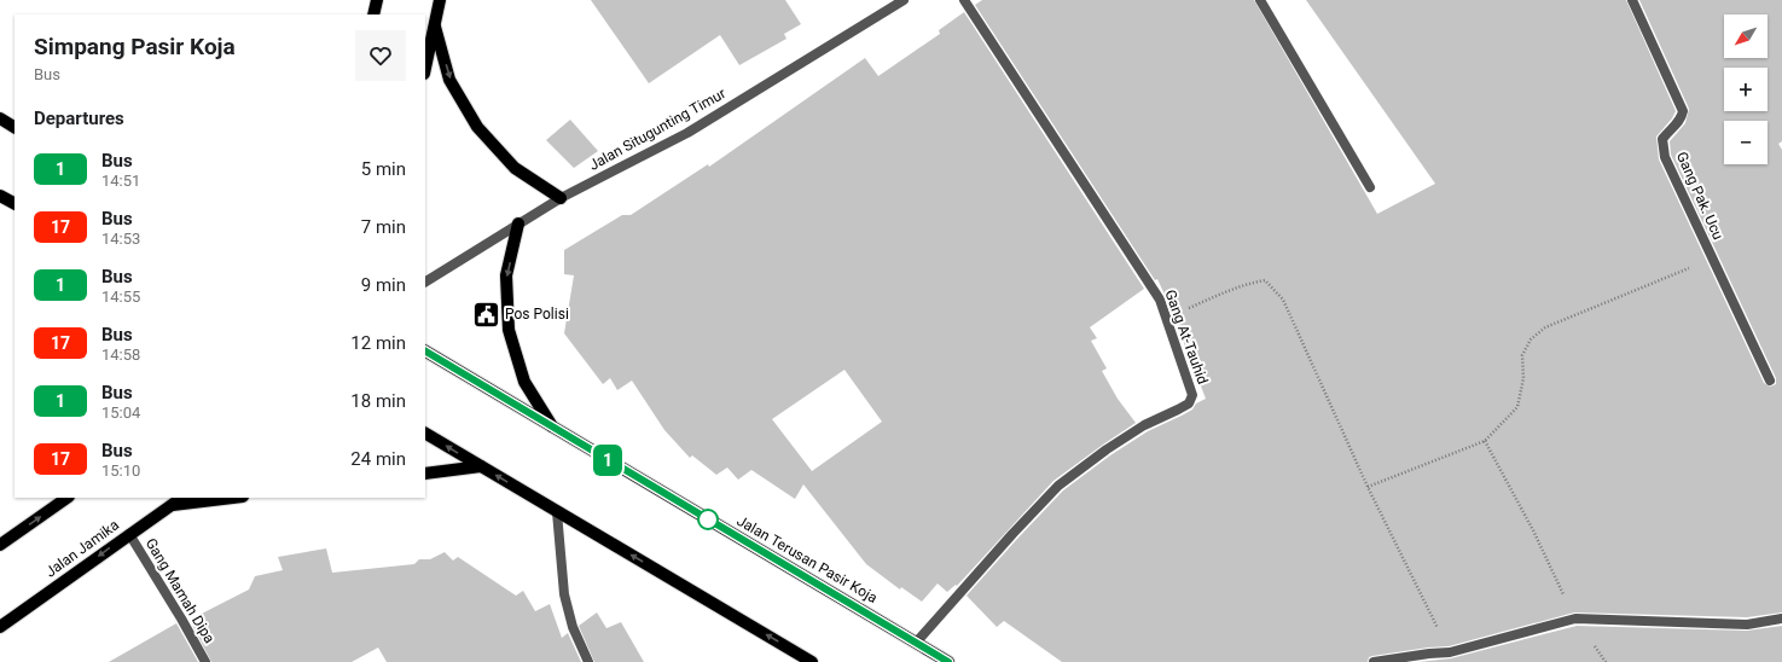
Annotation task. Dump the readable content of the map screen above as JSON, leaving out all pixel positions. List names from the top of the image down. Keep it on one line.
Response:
{"streets":{"main road":["Jalan Jamika","Jalan Terusan Pasir Koja"],"street":["Jalan Situgunting Timur","Gang Pak. Ucu","Gang At-Tauhid","Gang Mamah Dipa"]},"crossings":[["Gang At-Tauhid","Jalan Terusan Pasir Koja"],["Jalan Jamika","Gang Mamah Dipa"]],"places":{"public building":["Pos Polisi"]},"lines":["bus line 1"],"north":"bottom left","page":{"on_map":"1","map_buttons":["+","−"],"heading":[["Simpang Pasir Koja","Bus"],"Departures"],"list":[{"mark":"1","name":"Bus","note":"14:51","value":"5 min"},{"mark":"17","name":"Bus","note":"14:53","value":"7 min"},{"mark":"1","name":"Bus","note":"14:55","value":"9 min"},{"mark":"17","name":"Bus","note":"14:58","value":"12 min"},{"mark":"1","name":"Bus","note":"15:04","value":"18 min"},{"mark":"17","name":"Bus","note":"15:10","value":"24 min"}]}}
